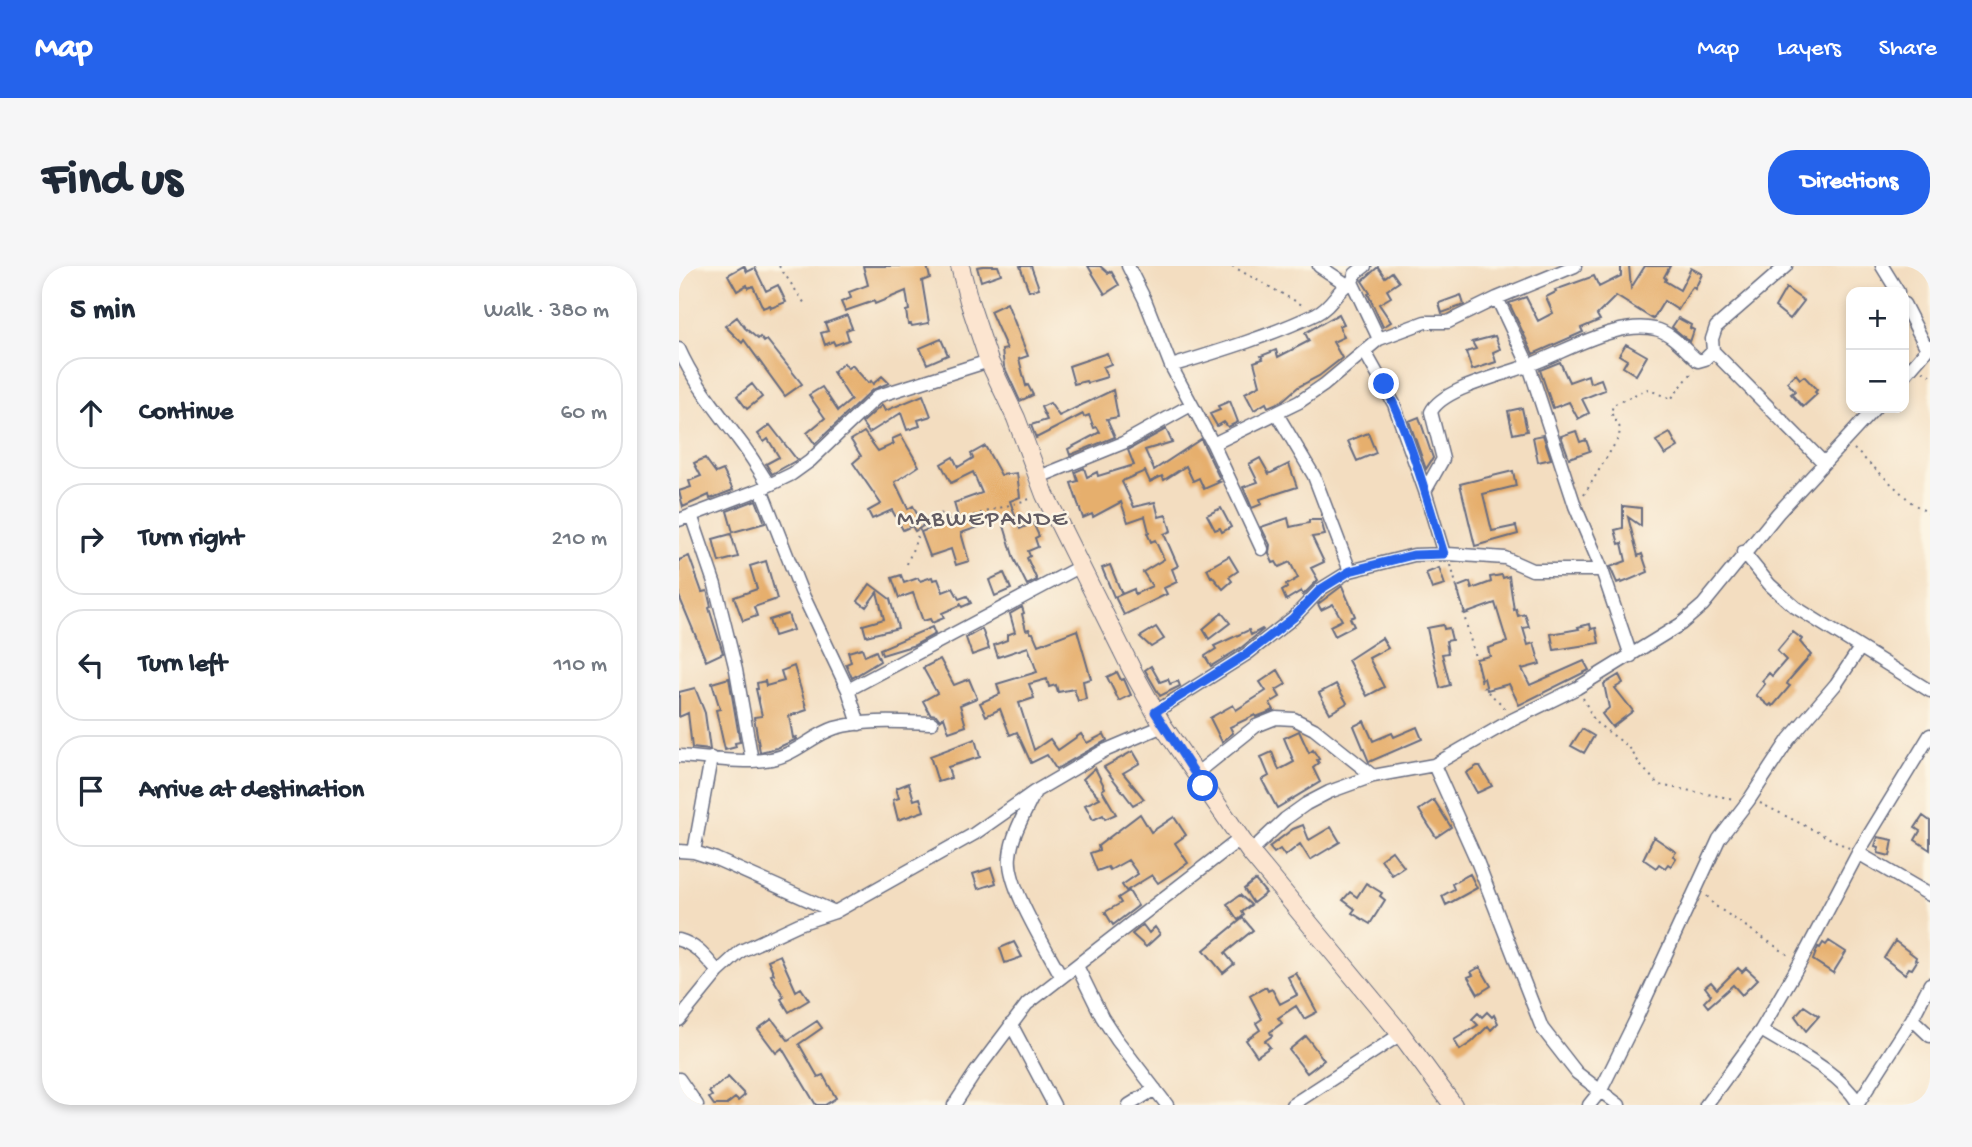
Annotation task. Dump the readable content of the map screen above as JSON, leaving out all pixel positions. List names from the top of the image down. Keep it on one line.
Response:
{"districts":["MABWEPANDE"],"page":{"header":"Map","nav":["Map","Layers","Share"],"buttons":"Directions","title":"Find us","heading":["5 min","Walk · 380 m"],"map_buttons":["+","−"],"list":[["Continue","60 m"],["Turn right","210 m"],["Turn left","110 m"],"Arrive at destination"]}}
